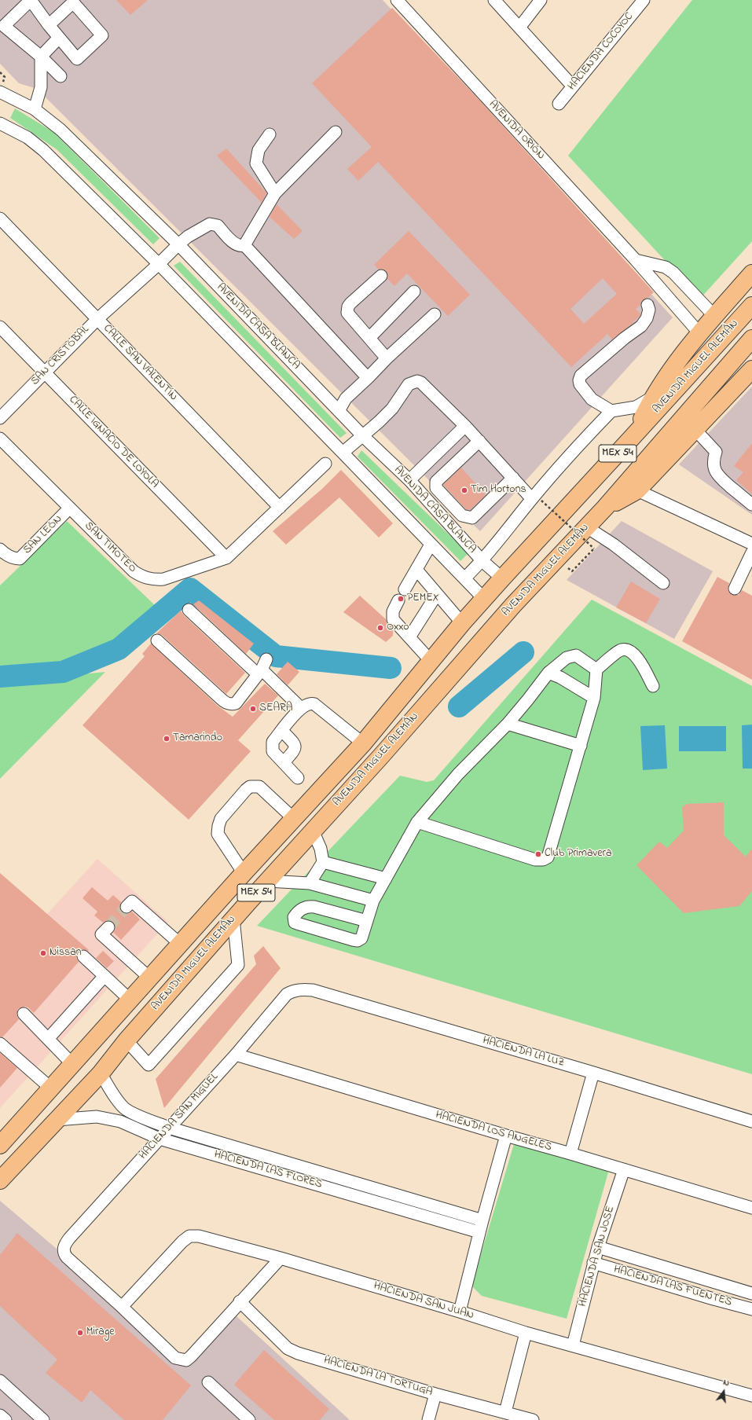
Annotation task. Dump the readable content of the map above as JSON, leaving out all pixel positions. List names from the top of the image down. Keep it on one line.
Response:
{"streets":{"highway":["AVENIDA MIGUEL ALEMÁN","MEX 54"],"street":["HACIENDA COCOYOC","AVENIDA ORIÓN","AVENIDA CASA BLANCA","SAN CRISTÓBAL","CALLE SAN VALENTÍN","CALLE IGNACIO DE LOYOLA","SAN LEÓN","SAN TIMOTEO","HACIENDA LA LUZ","HACIENDA SAN MIGUEL","HACIENDA LOS ANGELES","HACIENDA LAS FLORES","HACIENDA SAN JOSE","HACIENDA LAS FUENTES","HACIENDA SAN JUAN","HACIENDA LA TORTUGA"]},"crossings":[["AVENIDA CASA BLANCA","SAN CRISTÓBAL"],["AVENIDA CASA BLANCA","AVENIDA MIGUEL ALEMÁN"],["SAN CRISTÓBAL","CALLE SAN VALENTÍN"],["SAN CRISTÓBAL","CALLE IGNACIO DE LOYOLA"],["CALLE SAN VALENTÍN","SAN TIMOTEO"],["AVENIDA MIGUEL ALEMÁN","HACIENDA LAS FLORES"],["CALLE IGNACIO DE LOYOLA","SAN TIMOTEO"],["SAN LEÓN","SAN TIMOTEO"],["HACIENDA LA LUZ","HACIENDA SAN MIGUEL"],["HACIENDA SAN MIGUEL","HACIENDA LOS ANGELES"],["HACIENDA SAN MIGUEL","HACIENDA LAS FLORES"],["HACIENDA SAN MIGUEL","HACIENDA SAN JUAN"],["HACIENDA LOS ANGELES","HACIENDA SAN JOSE"],["HACIENDA SAN JOSE","HACIENDA LAS FUENTES"],["HACIENDA SAN JOSE","HACIENDA SAN JUAN"]],"places":["Tim Hortons","PEMEX","Oxxo","SEARA","Tamarindo","Club Primavera","Nissan","Mirage"],"north":"top"}
